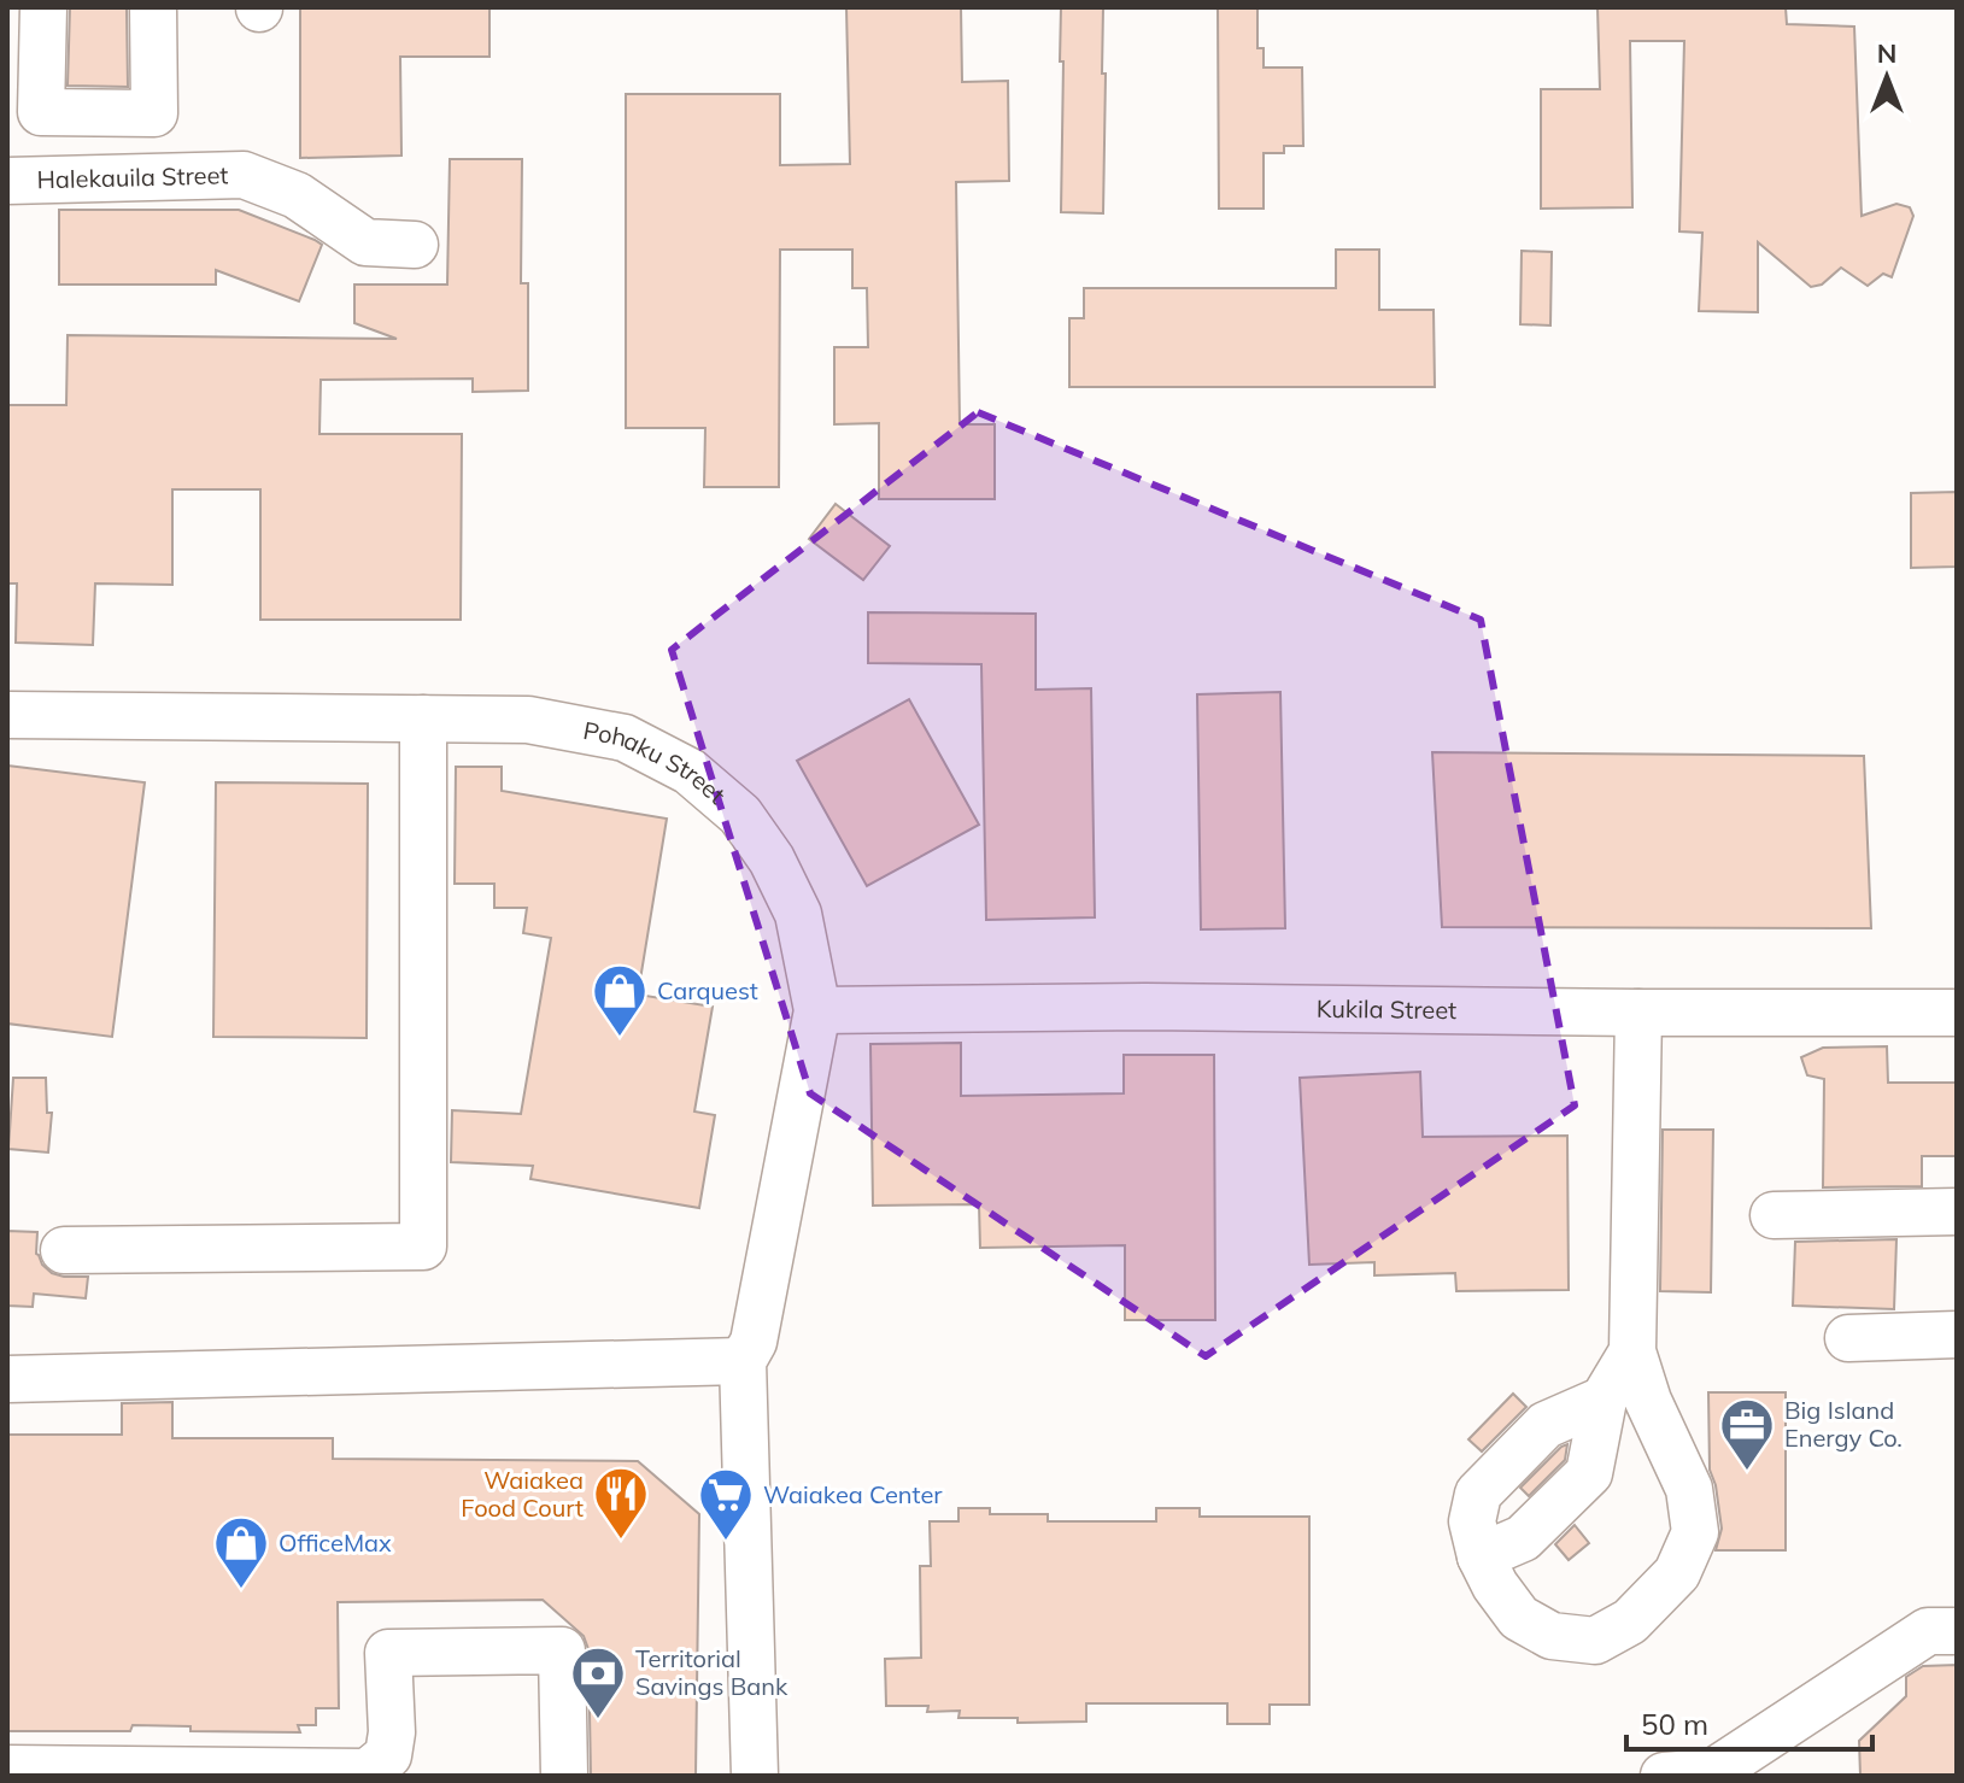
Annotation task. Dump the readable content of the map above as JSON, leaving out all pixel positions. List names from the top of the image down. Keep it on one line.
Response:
{"streets":{"street":["Halekauila Street","Pohaku Street","Kukila Street"]},"crossings":[["Pohaku Street","Kukila Street"]],"places":{"shop":["Carquest","OfficeMax"],"office":["Big Island Energy Co."],"restaurant":["Waiakea Food Court"],"supermarket":["Waiakea Center"],"bank":["Territorial Savings Bank"]},"scale_bar":"50 m","north":"top"}
